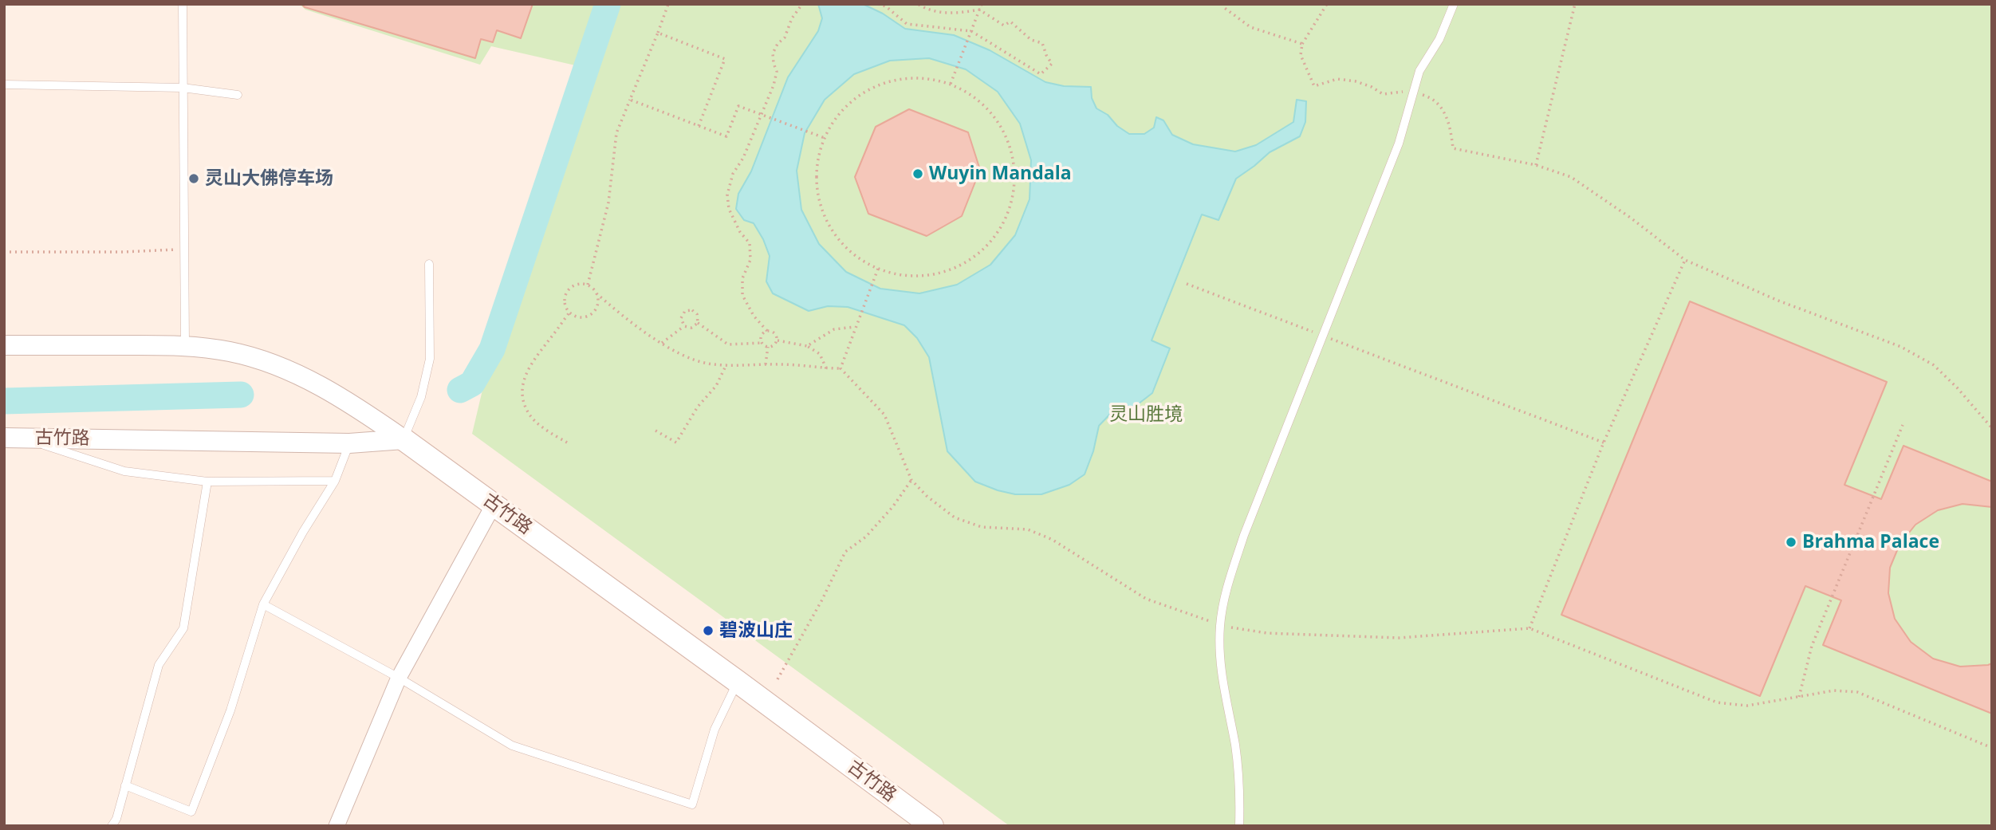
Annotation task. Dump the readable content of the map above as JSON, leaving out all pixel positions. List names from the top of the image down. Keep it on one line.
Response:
{"streets":{"main road":["古竹路"]},"parks":["灵山胜境"],"places":["Wuyin Mandala","灵山大佛停车场","Brahma Palace","碧波山庄"]}
